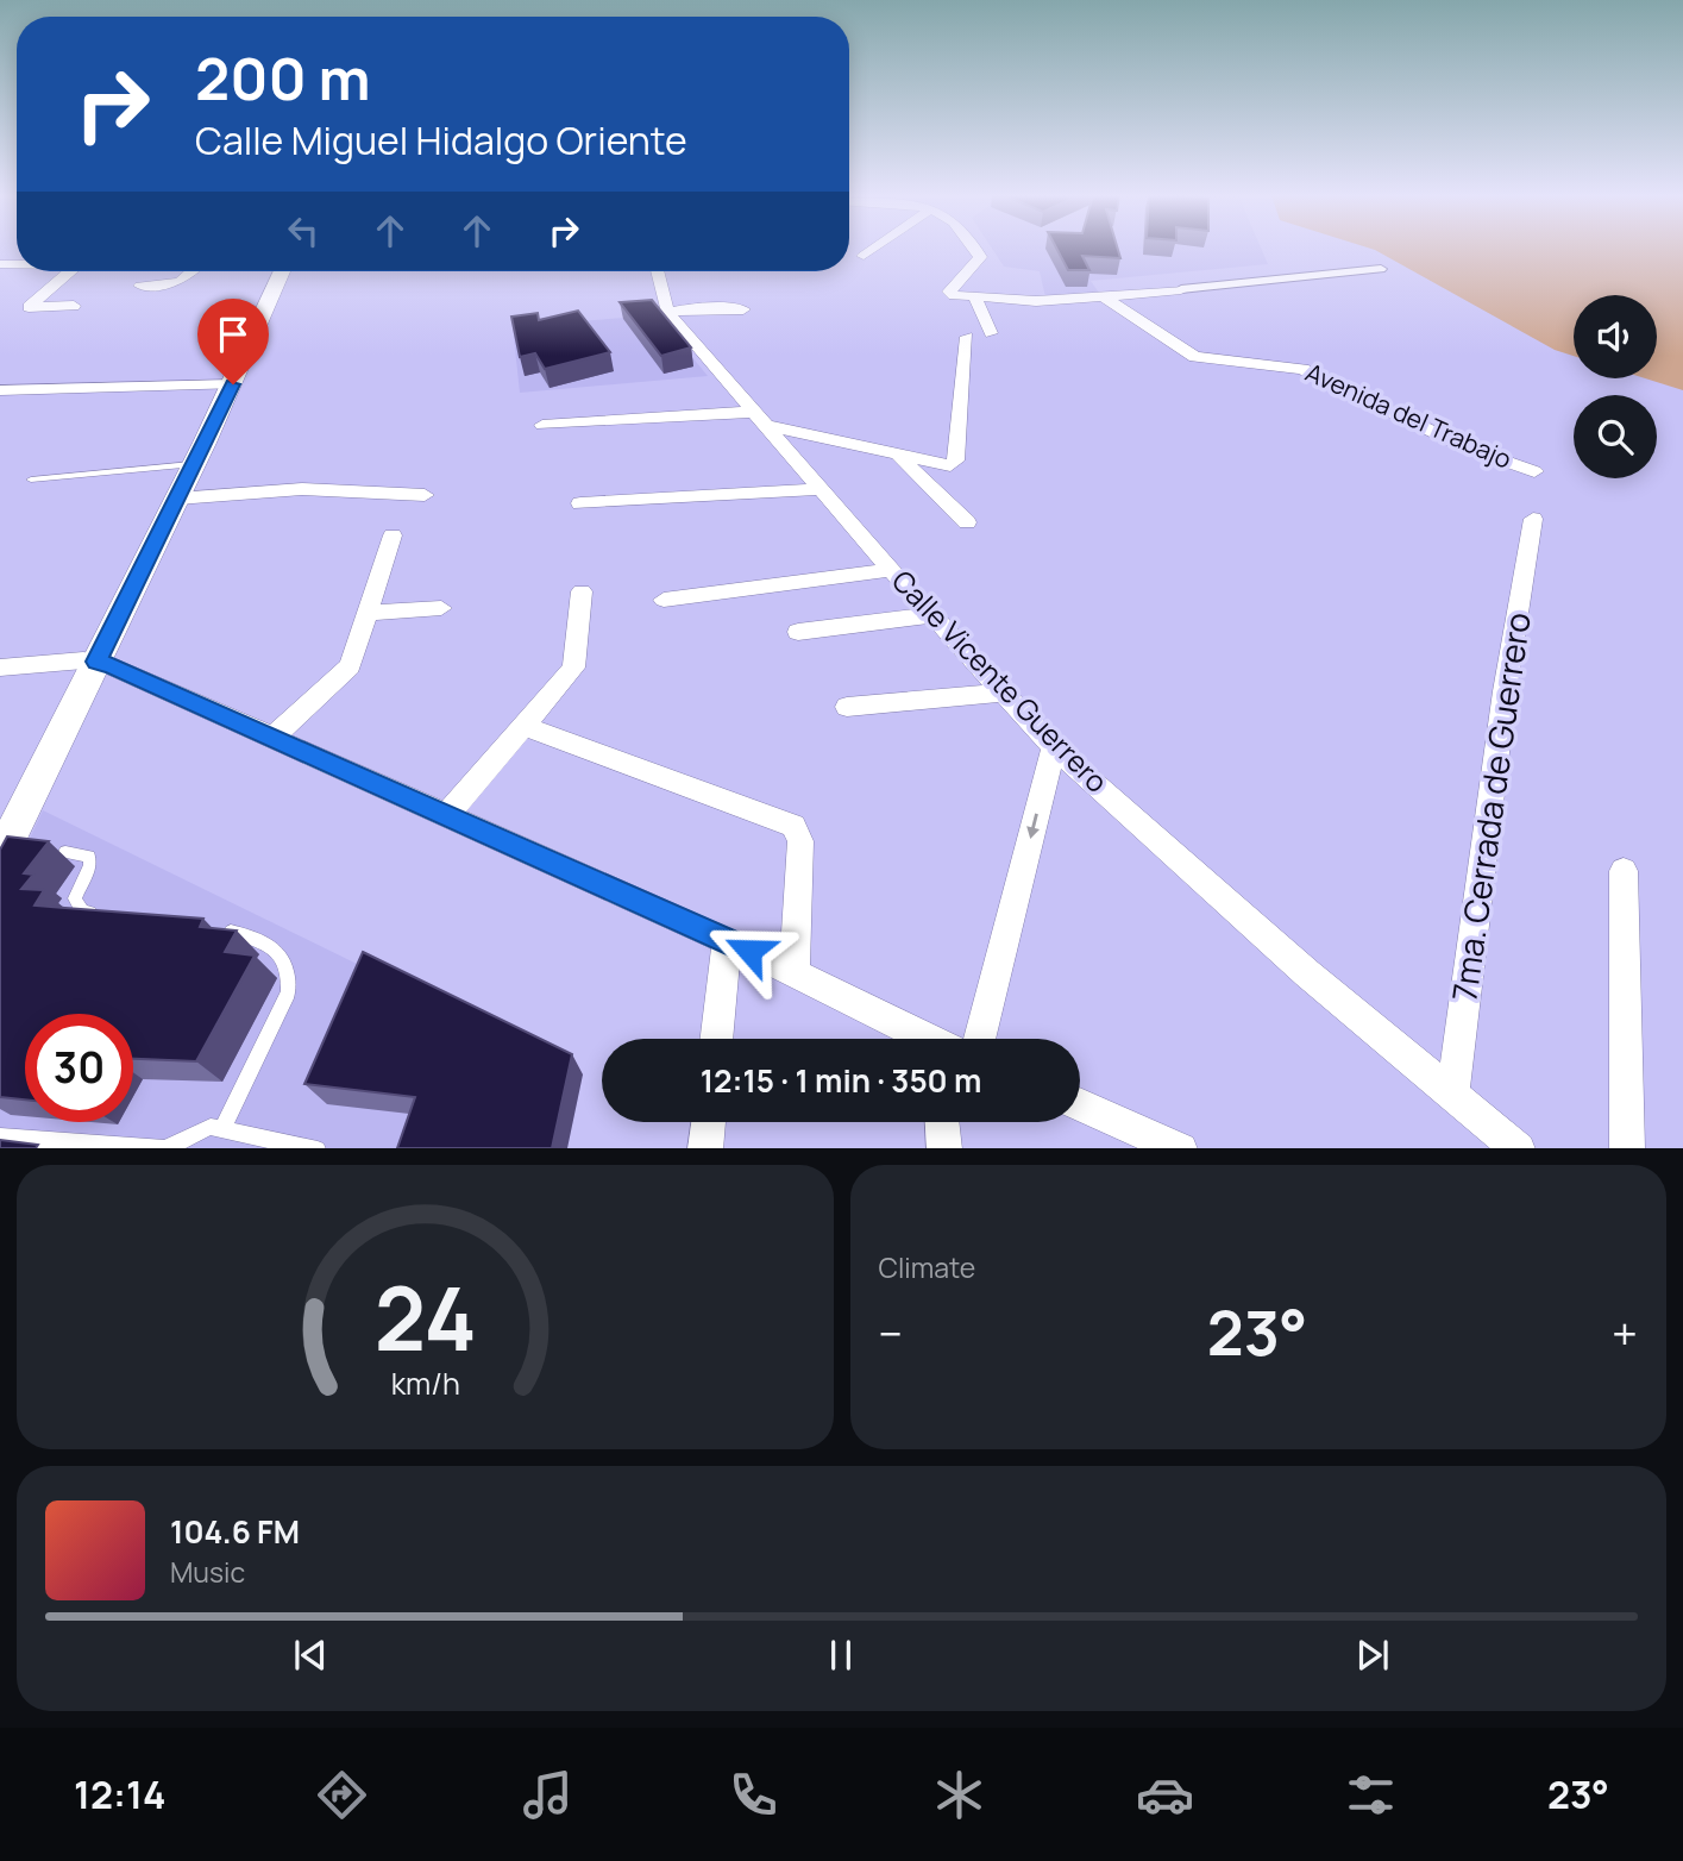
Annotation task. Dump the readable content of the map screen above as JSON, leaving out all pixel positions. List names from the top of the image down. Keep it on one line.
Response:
{"streets":{"street":["Avenida del Trabajo","Calle Vicente Guerrero","7ma. Cerrada de Guerrero"]},"crossings":[["Calle Vicente Guerrero","7ma. Cerrada de Guerrero"]],"page":{"turn":["200 m","Calle Miguel Hidalgo Oriente"],"limit":"30","trip":"12:15 · 1 min · 350 m","tile":"Climate","heat":["−","23°","+"],"song":["104.6 FM","Music"],"tabs":["12:14","23°"],"gauge":["24","km/h"]}}
